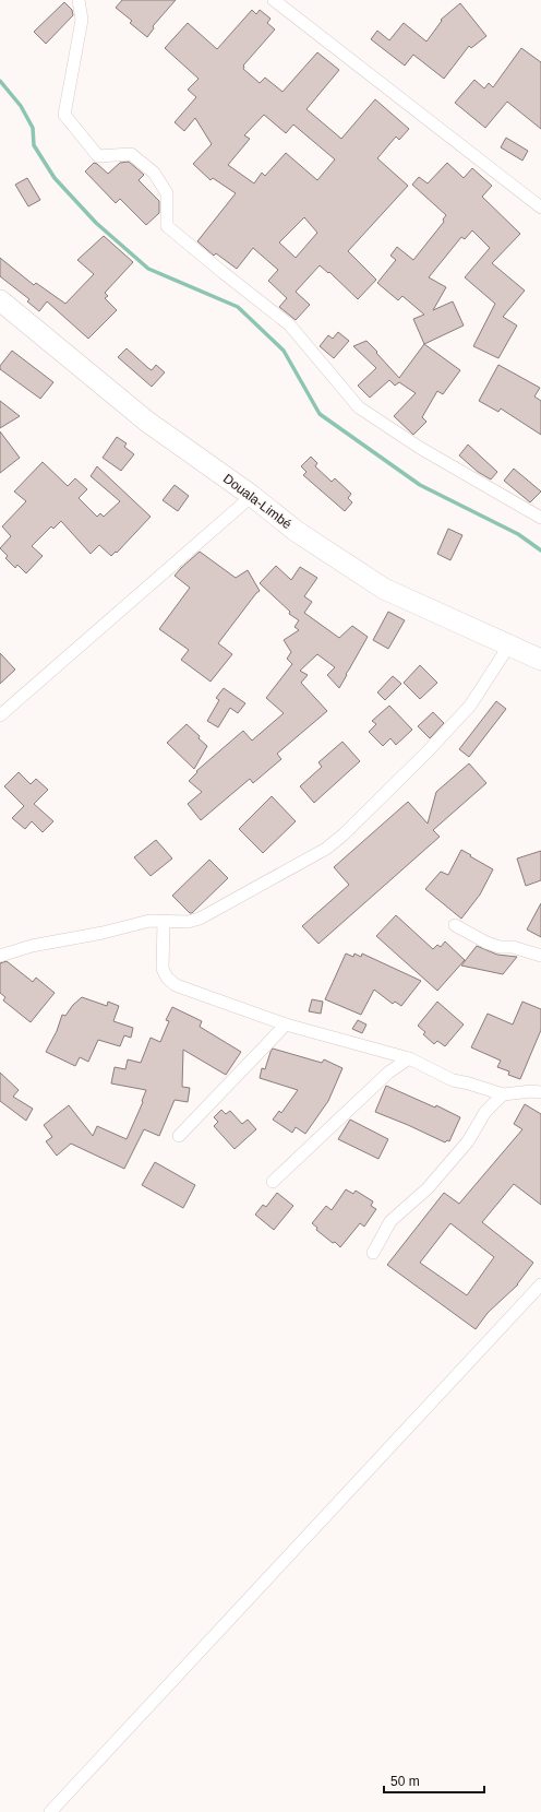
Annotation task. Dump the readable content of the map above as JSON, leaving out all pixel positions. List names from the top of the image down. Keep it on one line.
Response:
{"streets":{"highway":["Douala-Limbé"]},"scale_bar":"50 m"}
